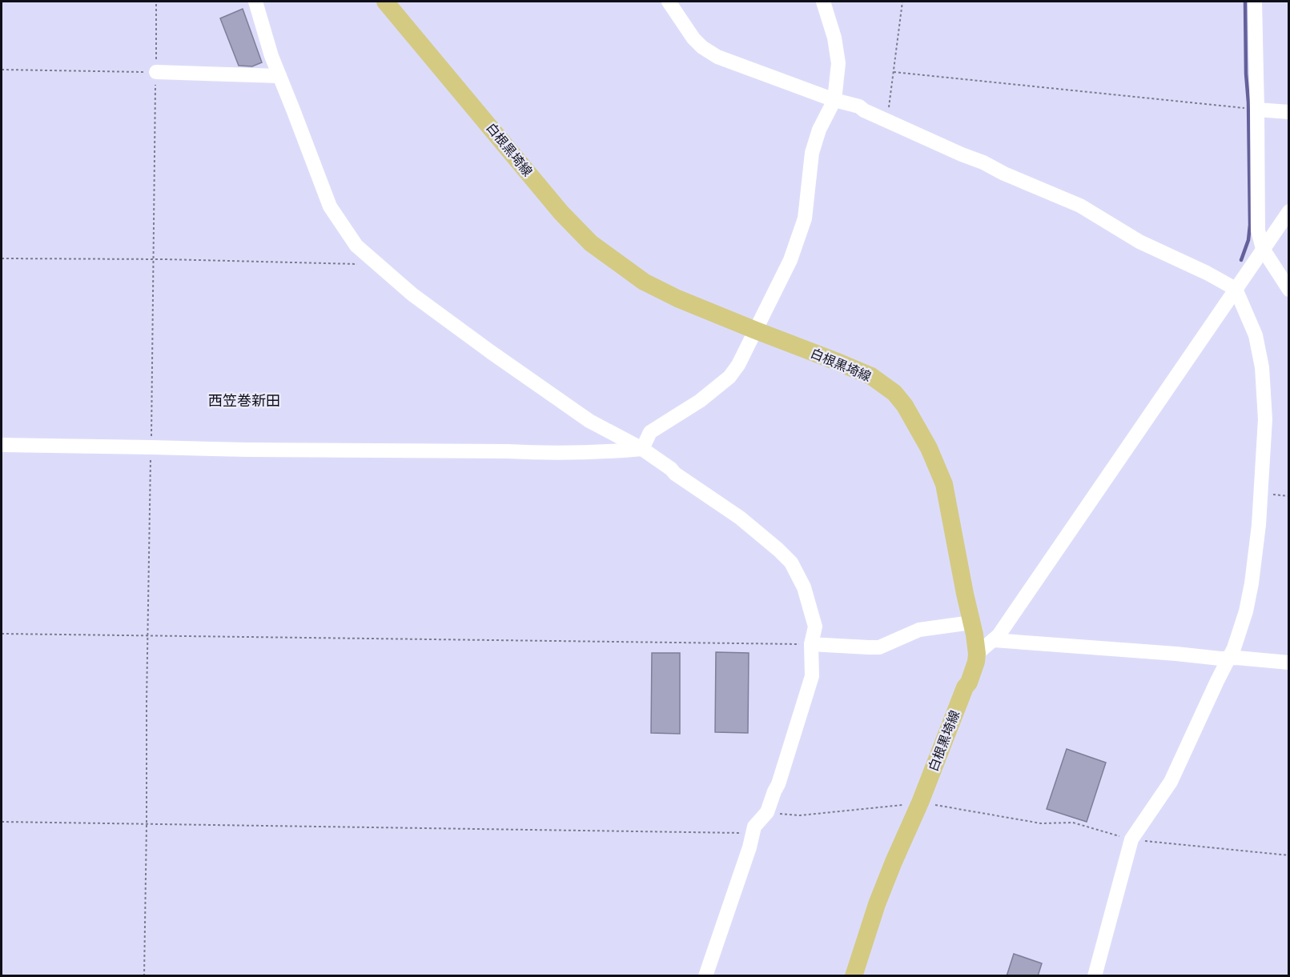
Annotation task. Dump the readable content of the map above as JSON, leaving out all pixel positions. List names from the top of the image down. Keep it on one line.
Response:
{"streets":{"main road":["白根黒埼線"]},"districts":["西笠巻新田"]}
